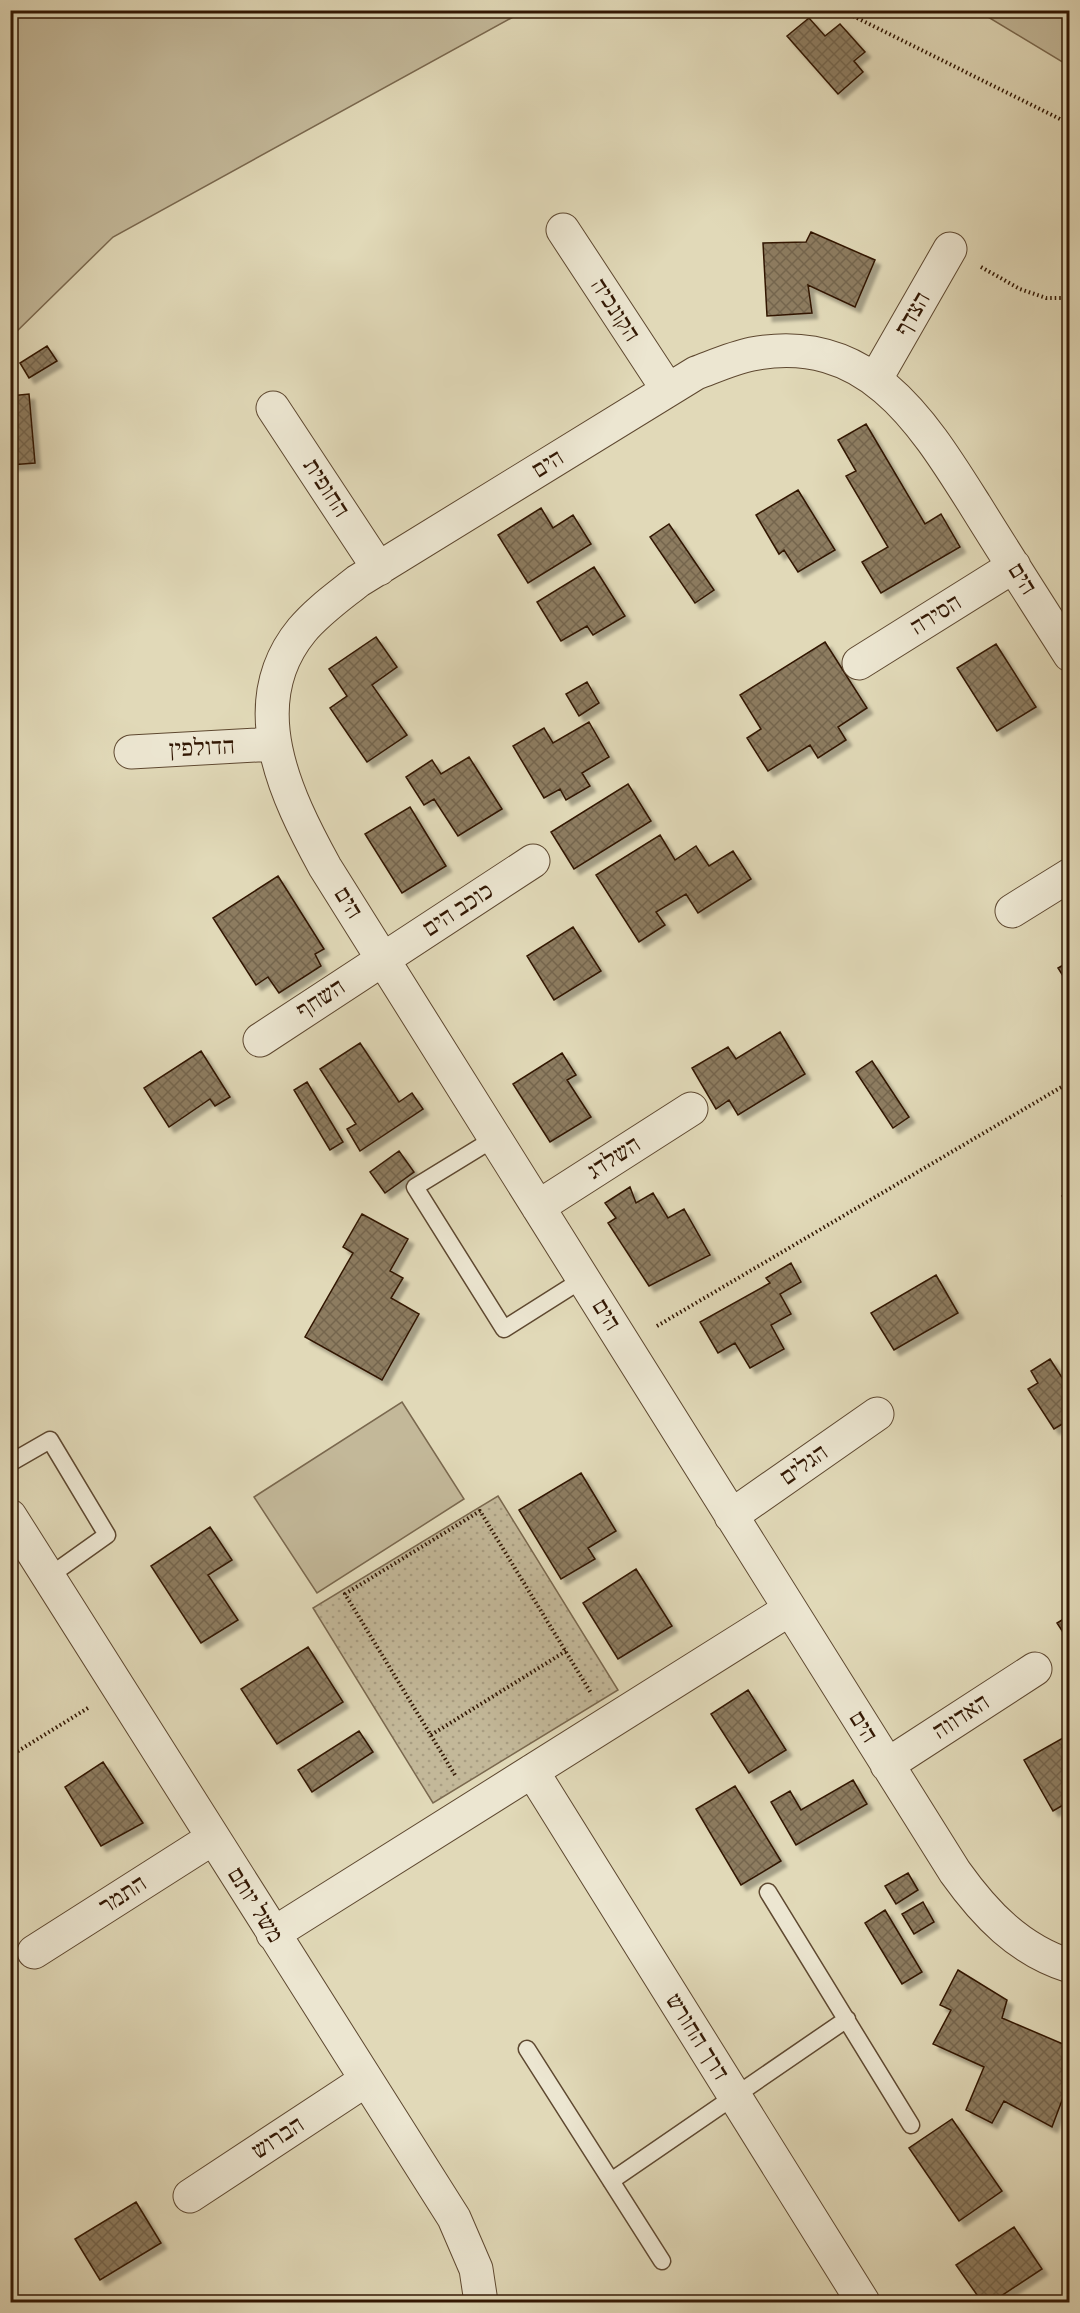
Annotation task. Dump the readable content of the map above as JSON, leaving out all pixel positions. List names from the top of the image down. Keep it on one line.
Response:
{"streets":{"street":["הקונכיה","הצדף","הים","החופית","הסירה","הדולפין","כוכב הים","השחף","השלדג","הגלים","האדווה","התמר","משל יותם","דרך החורש","הברוש"]},"crossings":[["הקונכיה","הים"],["הצדף","הים"],["הים","החופית"],["הים","הסירה"],["הים","הדולפין"],["הים","כוכב הים"],["הים","השחף"],["הים","השלדג"],["הים","הגלים"],["הים","האדווה"],["כוכב הים","השחף"],["התמר","משל יותם"],["משל יותם","הברוש"]]}
